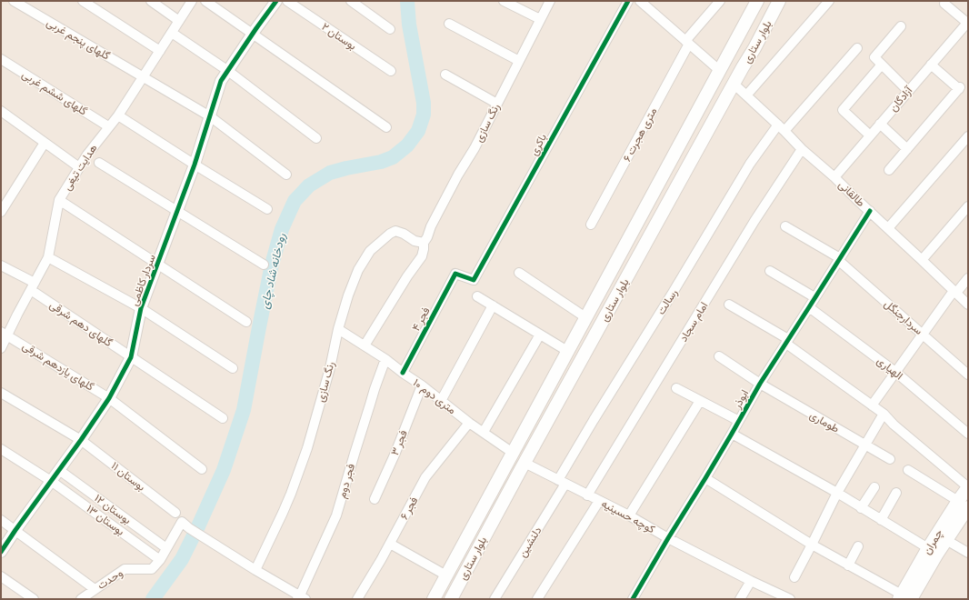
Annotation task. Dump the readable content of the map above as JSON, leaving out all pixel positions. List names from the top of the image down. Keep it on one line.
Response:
{"streets":{"main road":["بلوار ستاری","چمران"],"street":["بوستان ۲","گلهای پنجم غربی","گلهای ششم غربی","آزادگان","رنگ سازی","۶ متری هجرت","باکری","هدایت تیغی","طالقانی","سردار کاظمی","رسالت","سردارجنگل","فجر ۴","امام سجاد","گلهای دهم شرقی","گلهای یازدهم شرقی","الهیاری","۱۰ متری دوم","ابوذر","طوماری","فجر ۳","بوستان ۱۱","فجر دوم","فجر ۶","بوستان ۱۲","کوچه حسینیه","بوستان ۱۳","دلنشین","وحدت"]},"crossings":[["گلهای پنجم غربی","هدایت تیغی"],["گلهای پنجم غربی","سردار کاظمی"],["بلوار ستاری","طالقانی"],["بلوار ستاری","۱۰ متری دوم"],["بلوار ستاری","کوچه حسینیه"],["گلهای ششم غربی","هدایت تیغی"],["آزادگان","طالقانی"],["رنگ سازی","۱۰ متری دوم"],["رنگ سازی","وحدت"],["باکری","فجر ۴"],["هدایت تیغی","گلهای دهم شرقی"],["هدایت تیغی","گلهای یازدهم شرقی"],["طالقانی","رسالت"],["طالقانی","امام سجاد"],["طالقانی","ابوذر"],["سردار کاظمی","گلهای دهم شرقی"],["سردار کاظمی","گلهای یازدهم شرقی"],["سردار کاظمی","بوستان ۱۱"],["سردار کاظمی","بوستان ۱۲"],["سردار کاظمی","بوستان ۱۳"],["رسالت","کوچه حسینیه"],["رسالت","دلنشین"],["سردارجنگل","ابوذر"],["فجر ۴","۱۰ متری دوم"],["امام سجاد","کوچه حسینیه"],["الهیاری","ابوذر"],["۱۰ متری دوم","فجر ۳"],["۱۰ متری دوم","فجر دوم"],["۱۰ متری دوم","فجر ۶"],["ابوذر","طوماری"],["ابوذر","کوچه حسینیه"],["بوستان ۱۲","وحدت"],["کوچه حسینیه","دلنشین"],["بوستان ۱۳","وحدت"]],"water":["رودخانه شاد چای"]}
